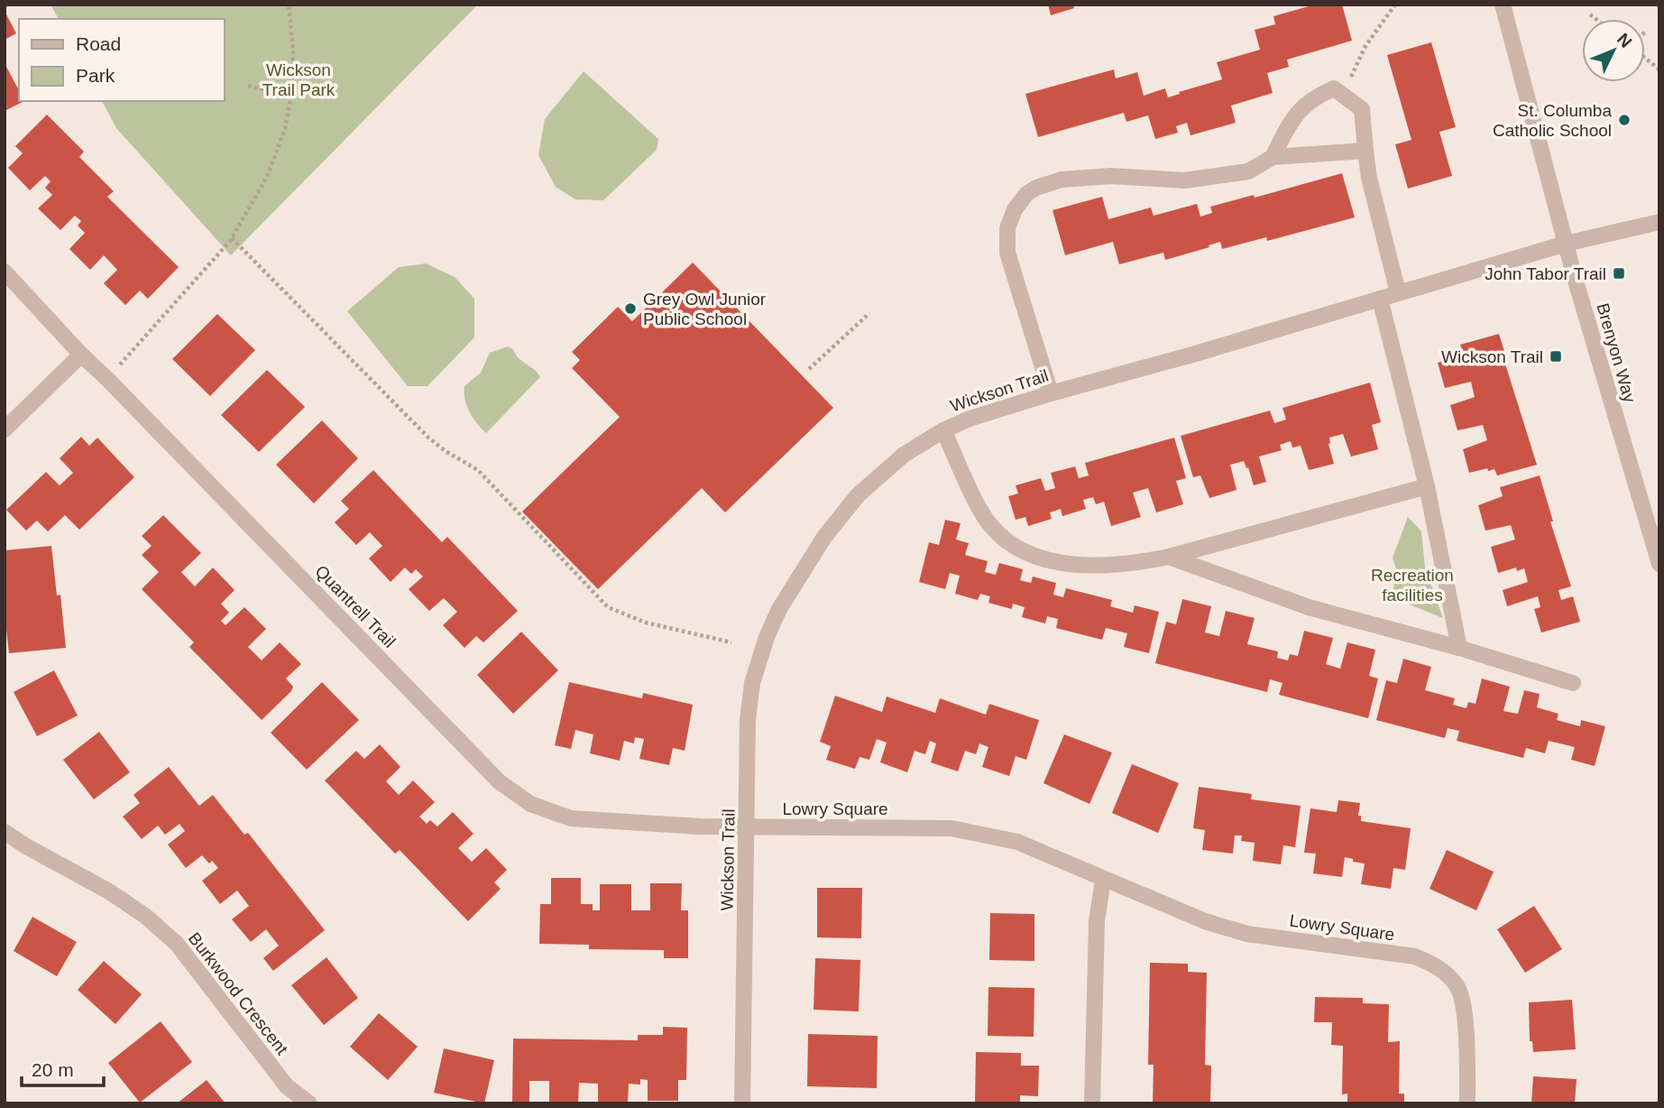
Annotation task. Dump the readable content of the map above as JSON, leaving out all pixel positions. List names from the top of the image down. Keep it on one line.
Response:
{"streets":{"street":["Brenyon Way","Wickson Trail","Quantrell Trail","Lowry Square","Burkwood Crescent"]},"crossings":[["Brenyon Way","Wickson Trail"],["Wickson Trail","Quantrell Trail"],["Wickson Trail","Lowry Square"],["Quantrell Trail","Lowry Square"]],"parks":["Wickson Trail Park","Recreation facilities"],"places":{"other":["St. Columba Catholic School","Grey Owl Junior Public School"],"transit":["John Tabor Trail","Wickson Trail"]},"legend":["Road","Park"],"scale_bar":"20 m","north":"top right"}
